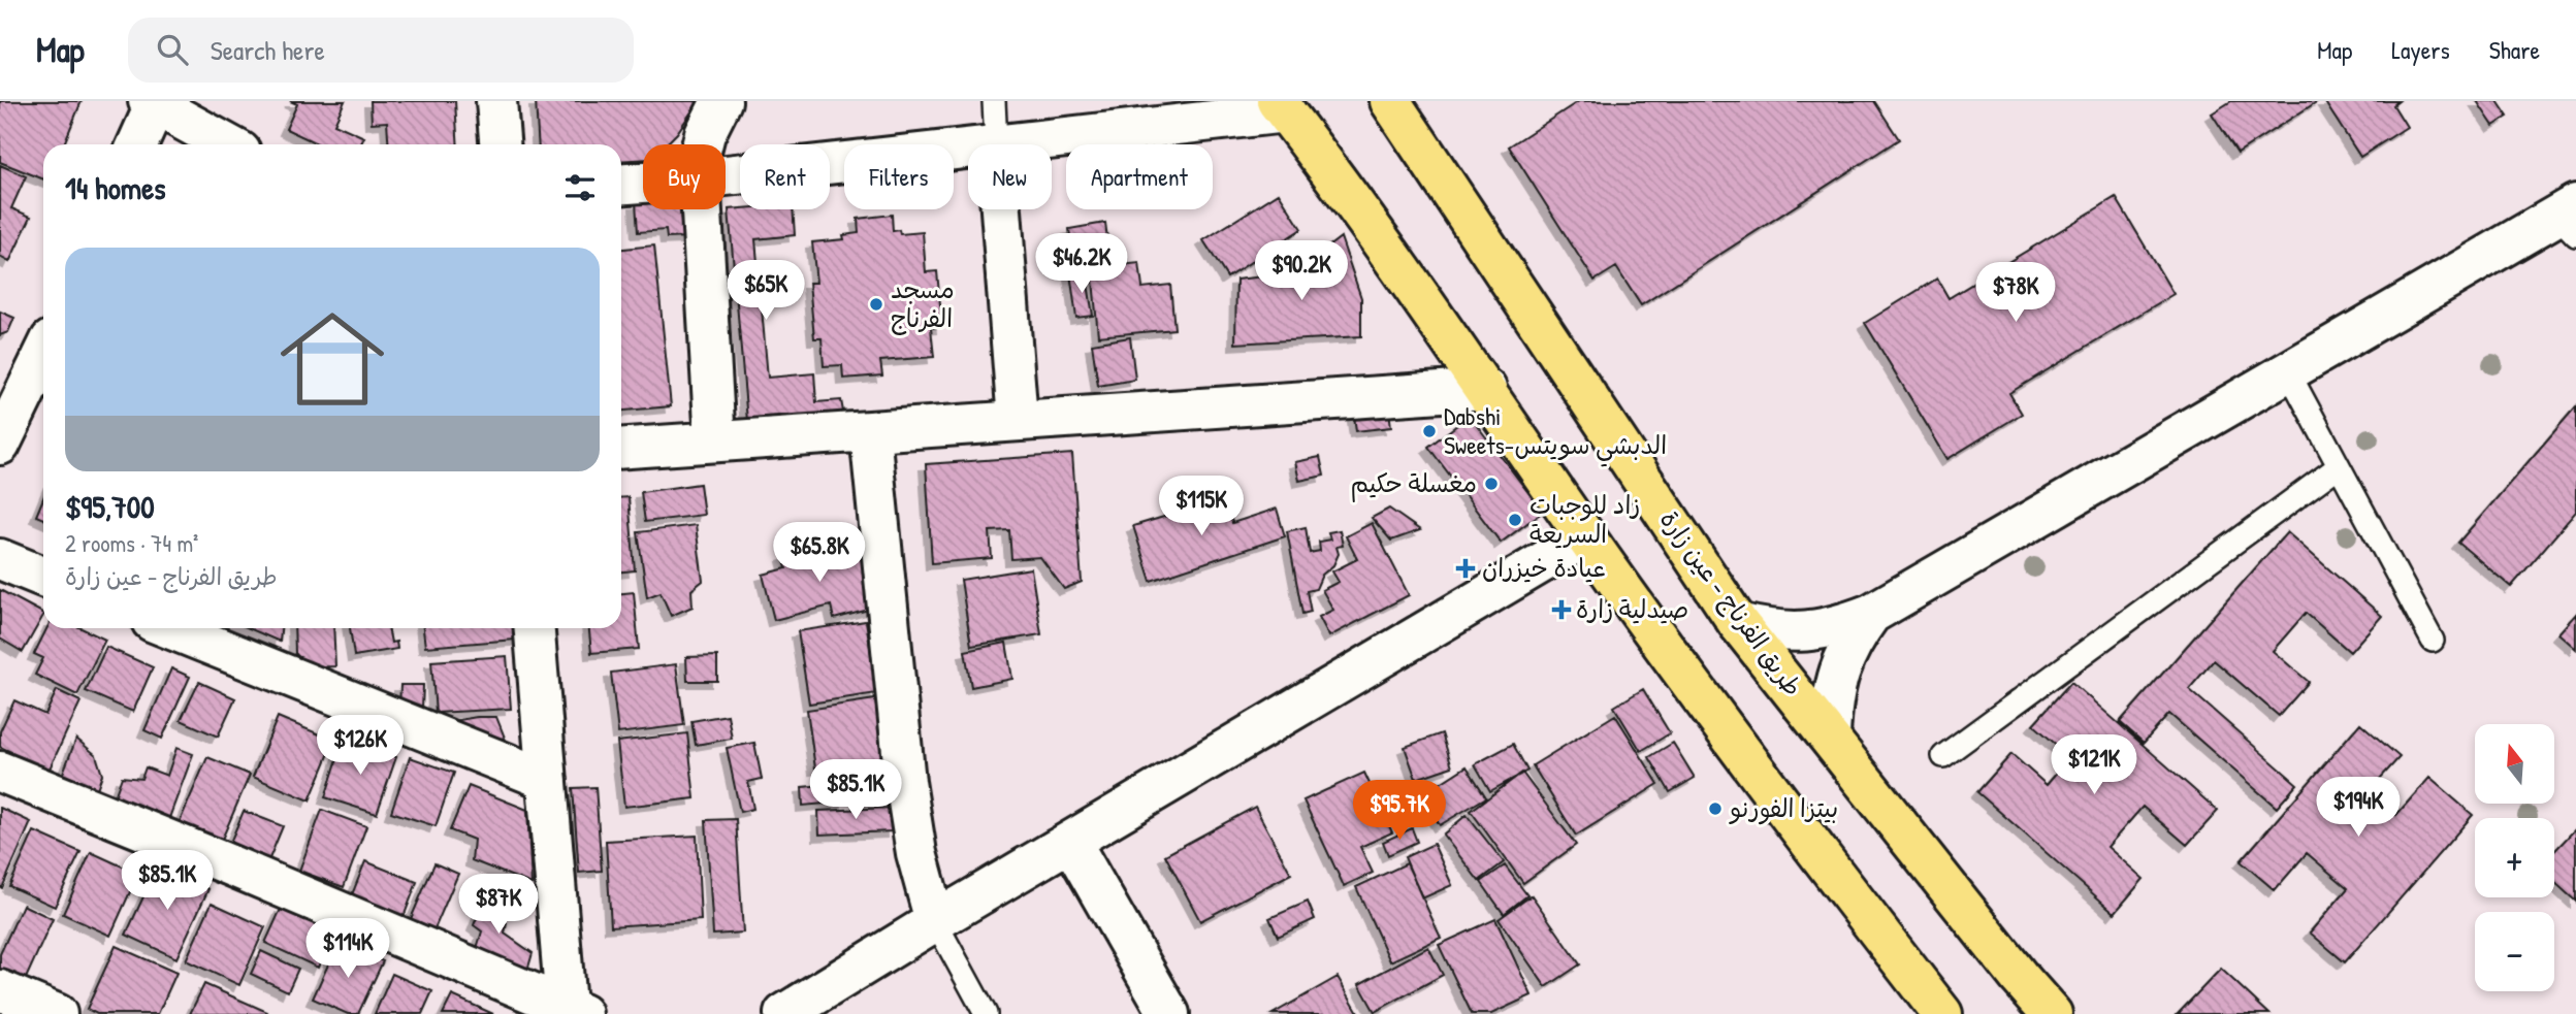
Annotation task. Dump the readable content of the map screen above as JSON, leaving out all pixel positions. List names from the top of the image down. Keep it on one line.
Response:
{"streets":{"main road":["طريق الفرناج - عين زارة"]},"places":{"other":["مسجد الفرناج","Dabshi Sweets-الدبشي سويتس","مغسلة حكيم","زاد للوجبات السريعة","بيتزا الفورنو"],"health":["عيادة خيزران","صيدلية زارة"]},"north":"top","page":{"header":"Map","search":"Search here","nav":["Map","Layers","Share"],"chip":["Buy","Rent","Filters","New","Apartment"],"heading":"14 homes","list":[{"name":"$95,700","note":"2 rooms · 74 m² · طريق الفرناج - عين زارة"}],"price":["$46.2K","$90.2K","$65K","$78K","$115K","$65.8K","$126K","$121K","$85.1K","$194K","$95.7K","$85.1K","$87K","$114K"],"map_buttons":["+","−"]}}
